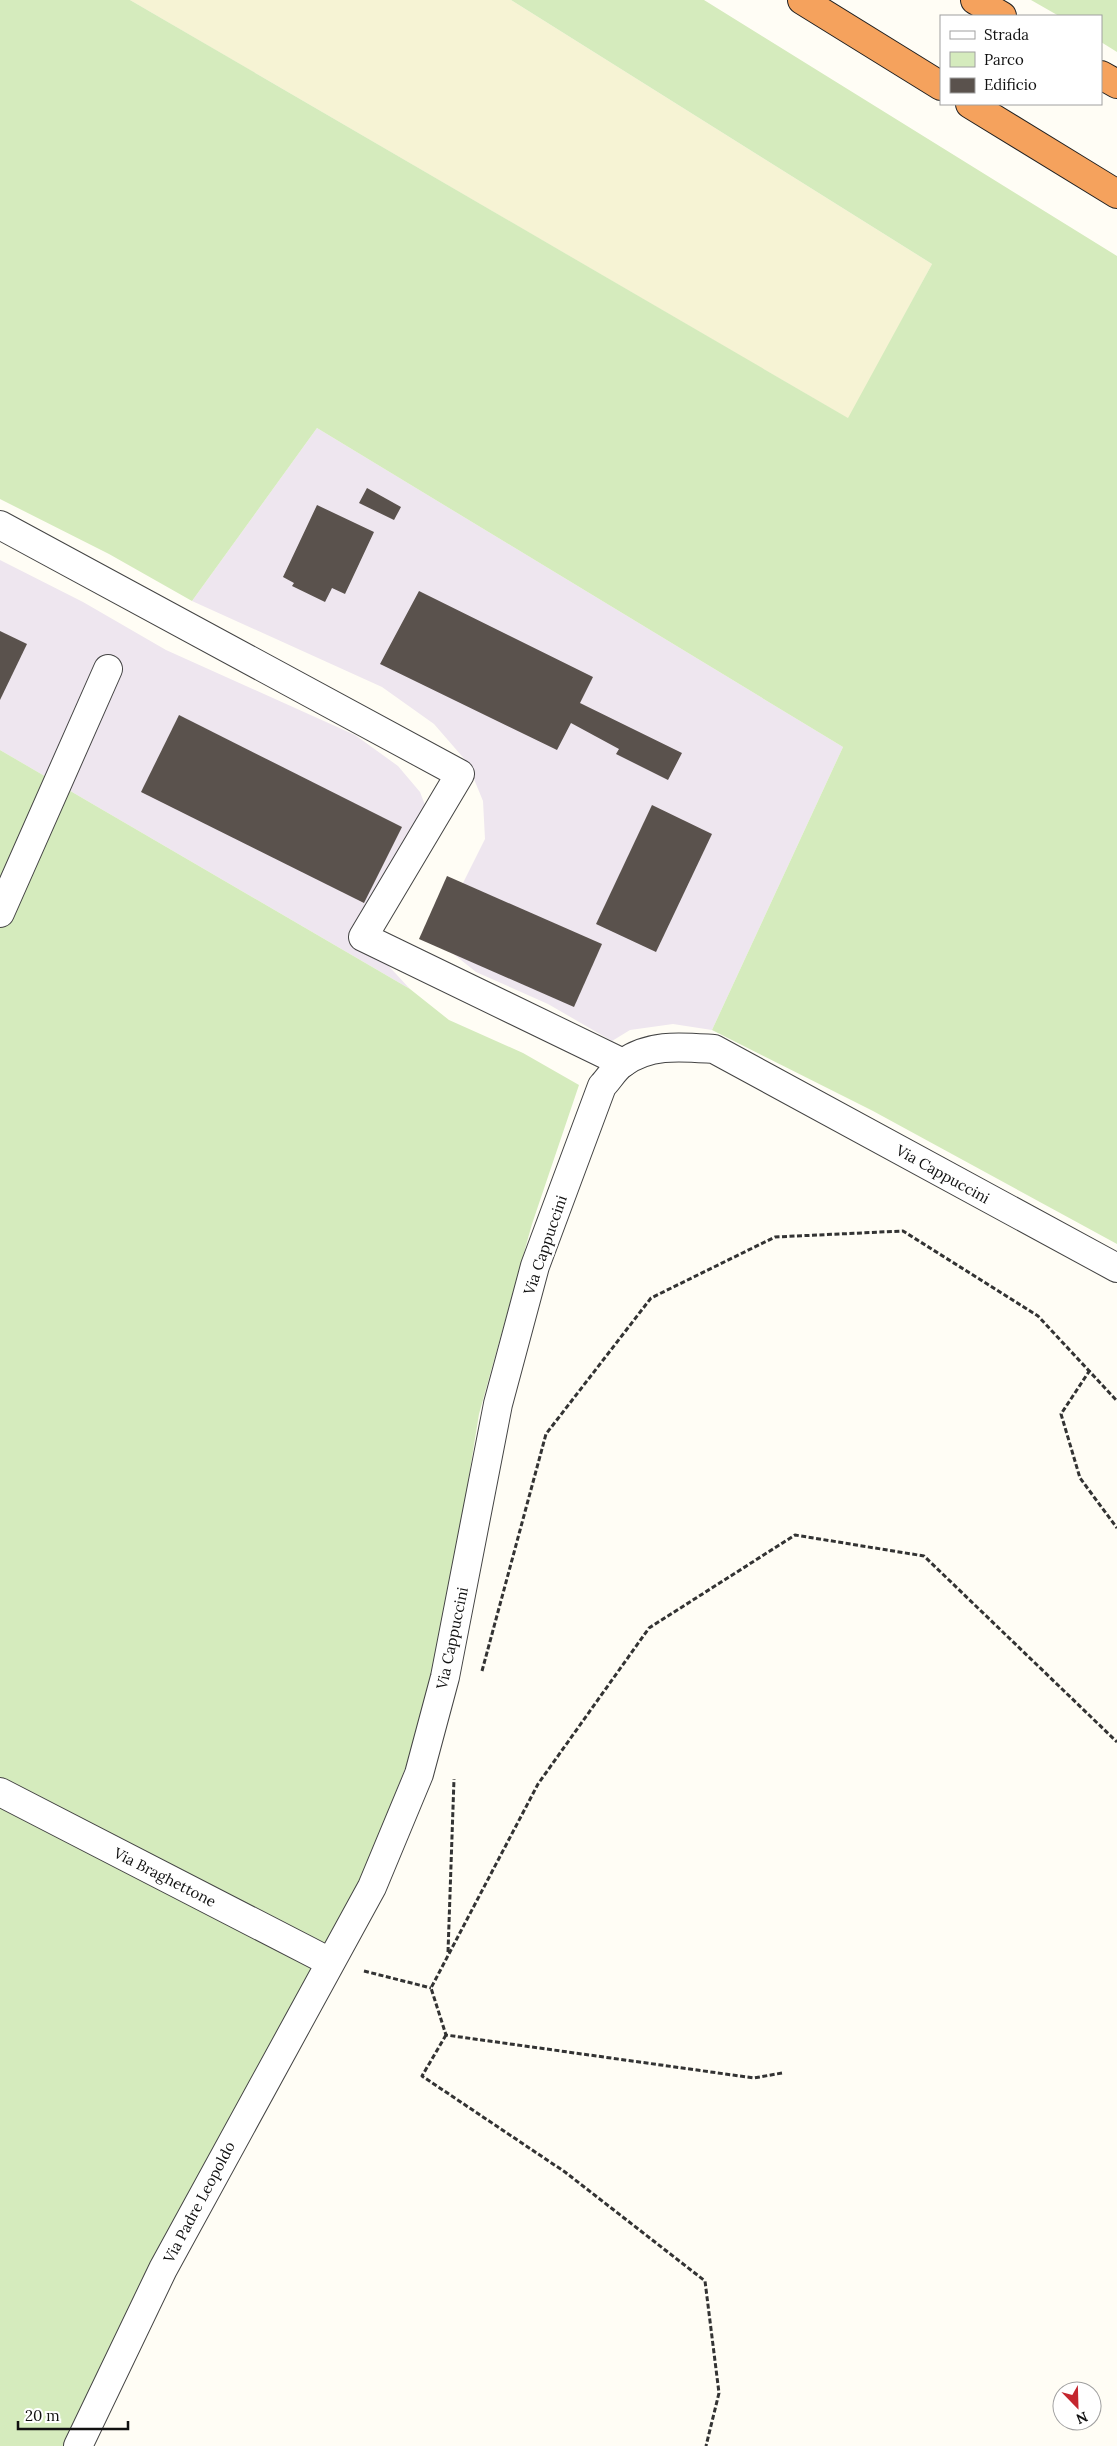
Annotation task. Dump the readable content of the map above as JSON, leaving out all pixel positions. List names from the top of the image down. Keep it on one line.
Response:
{"streets":{"street":["Via Cappuccini","Via Braghettone","Via Padre Leopoldo"]},"crossings":[["Via Cappuccini","Via Braghettone"],["Via Cappuccini","Via Padre Leopoldo"],["Via Braghettone","Via Padre Leopoldo"]],"legend":["Strada","Parco","Edificio"],"scale_bar":"20 m","north":"bottom right"}
